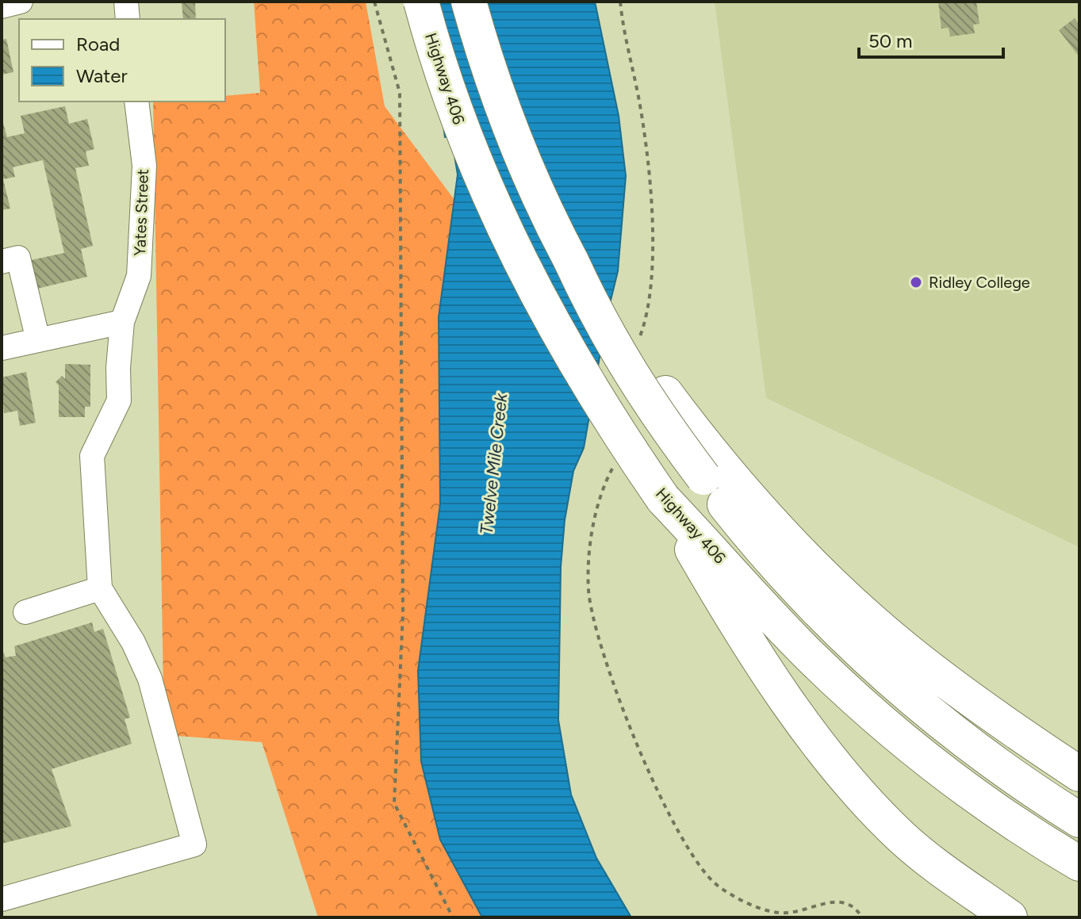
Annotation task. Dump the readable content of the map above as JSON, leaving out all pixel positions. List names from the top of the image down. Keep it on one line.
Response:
{"streets":{"highway":["Highway 406"],"street":["Yates Street"]},"water":["Twelve Mile Creek"],"places":["Ridley College"],"legend":["Road","Water"],"scale_bar":"50 m"}
